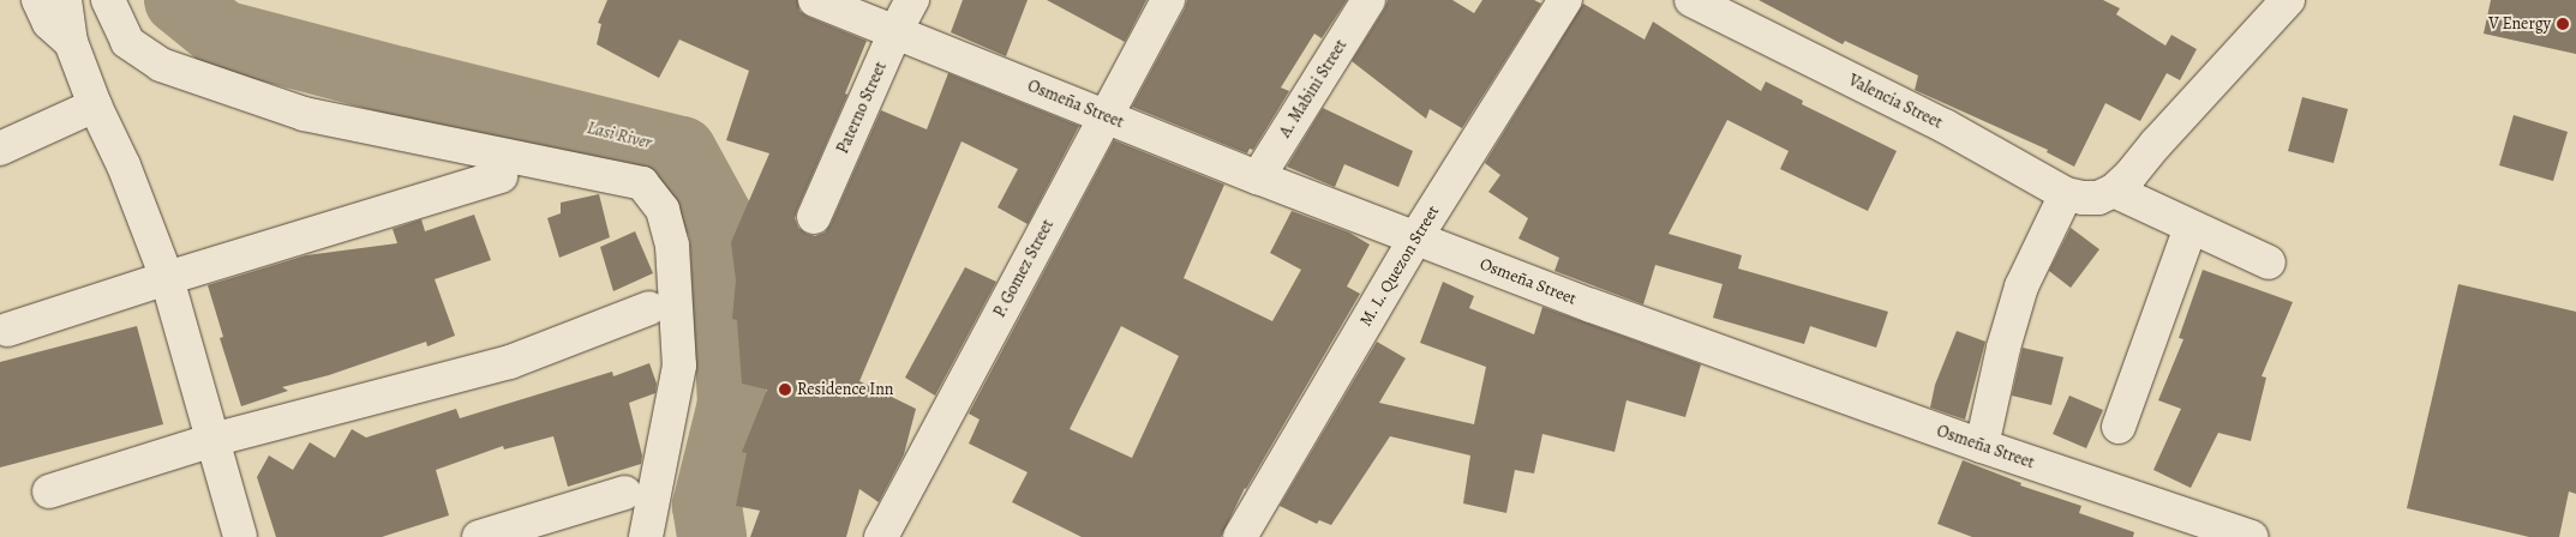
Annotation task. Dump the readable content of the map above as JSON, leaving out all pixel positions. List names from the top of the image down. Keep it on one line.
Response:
{"streets":{"street":["A. Mabini Street","Valencia Street","Osmeña Street","Paterno Street","M. L. Quezon Street","P. Gomez Street"]},"crossings":[["A. Mabini Street","Osmeña Street"],["Osmeña Street","Paterno Street"],["Osmeña Street","M. L. Quezon Street"],["Osmeña Street","P. Gomez Street"]],"water":["Lasi River"],"places":["V Energy","Residence Inn"]}
